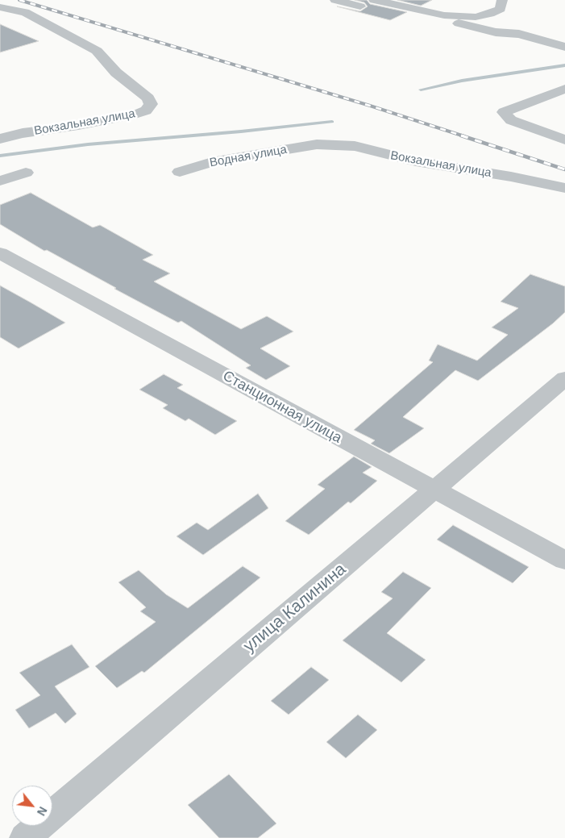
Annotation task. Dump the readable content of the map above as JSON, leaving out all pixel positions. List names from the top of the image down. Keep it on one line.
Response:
{"streets":{"street":["Вокзальная улица","Водная улица","Станционная улица","улица Калинина"]},"crossings":[["Вокзальная улица","Водная улица"],["Станционная улица","улица Калинина"]],"north":"bottom right"}
